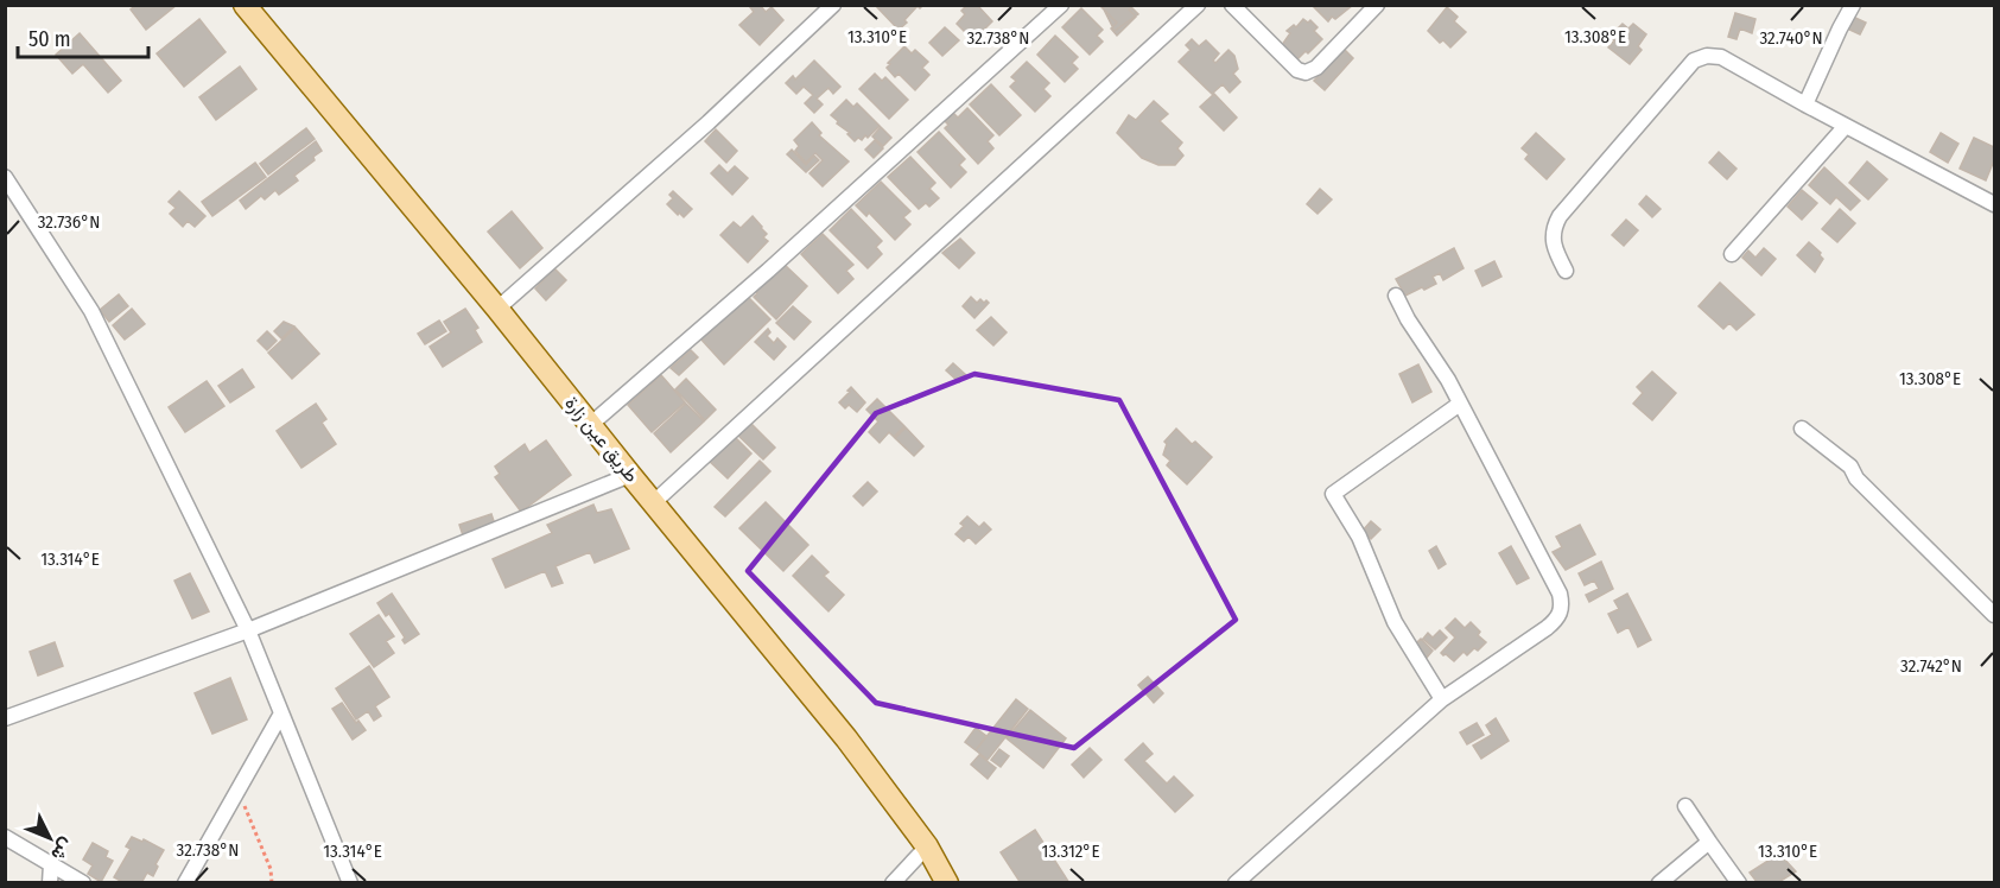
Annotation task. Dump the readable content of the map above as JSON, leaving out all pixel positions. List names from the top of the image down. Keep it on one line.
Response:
{"streets":{"main road":["طريق عين زارة"]},"scale_bar":"50 m","north":"bottom right","coordinates":["13.310°E","13.308°E","32.738°N","32.740°N","32.736°N","13.314°E","32.742°N","13.312°E"]}
